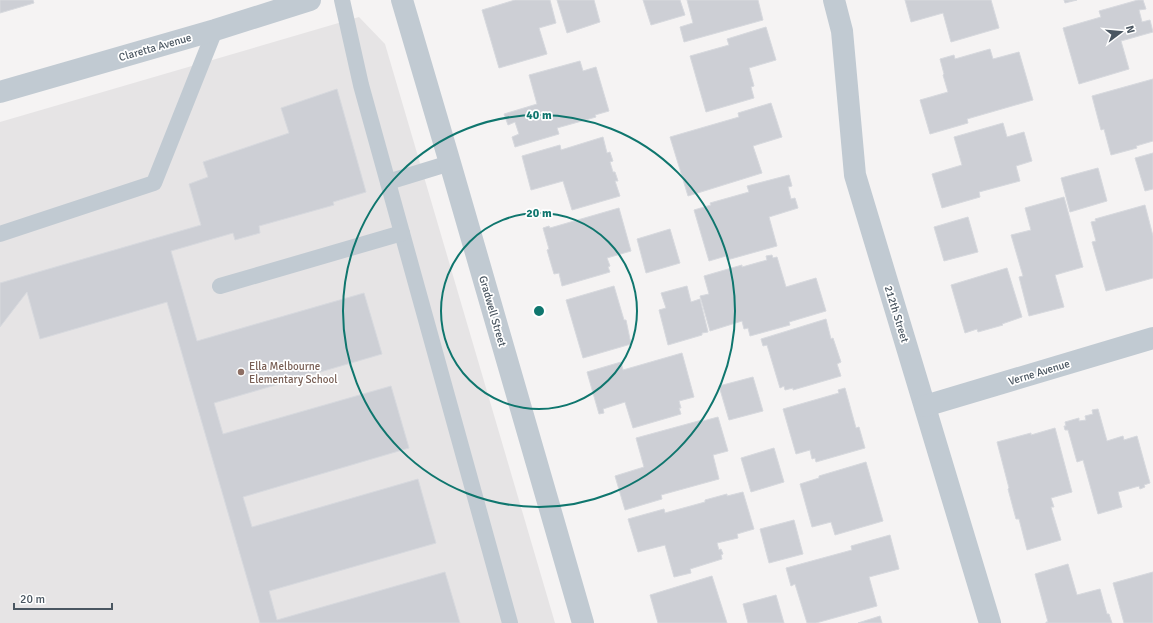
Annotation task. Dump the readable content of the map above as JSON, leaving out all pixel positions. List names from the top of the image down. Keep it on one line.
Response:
{"streets":{"street":["Claretta Avenue","Gradwell Street","212th Street","Verne Avenue"]},"crossings":[["212th Street","Verne Avenue"]],"places":["Ella Melbourne Elementary School"],"scale_bar":"20 m","north":"right","rings":["40 m","20 m"]}
